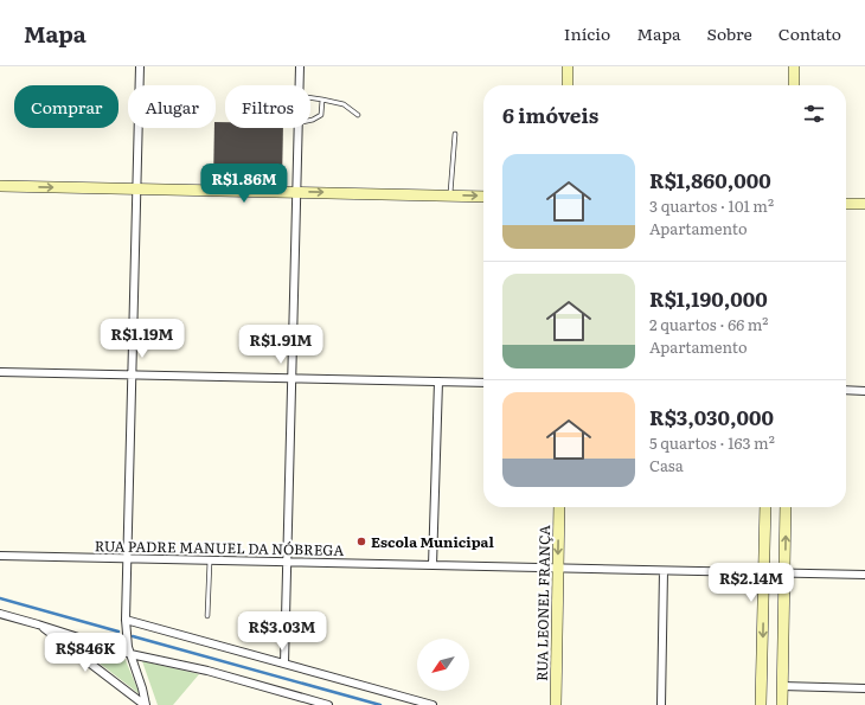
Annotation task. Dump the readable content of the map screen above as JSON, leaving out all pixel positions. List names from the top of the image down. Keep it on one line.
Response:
{"streets":{"main road":["RUA LEONEL FRANÇA"],"street":["RUA PADRE MANUEL DA NÓBREGA"]},"crossings":[["RUA PADRE MANUEL DA NÓBREGA","RUA LEONEL FRANÇA"]],"places":["Escola Municipal"],"north":"bottom left","page":{"header":"Mapa","nav":["Início","Mapa","Sobre","Contato"],"chip":["Comprar","Alugar","Filtros"],"heading":"6 imóveis","list":[{"name":"R$1,860,000","note":"3 quartos · 101 m² · Apartamento"},{"name":"R$1,190,000","note":"2 quartos · 66 m² · Apartamento"},{"name":"R$3,030,000","note":"5 quartos · 163 m² · Casa"}],"price":["R$1.86M","R$1.19M","R$1.91M","R$2.14M","R$3.03M","R$846K"]}}
